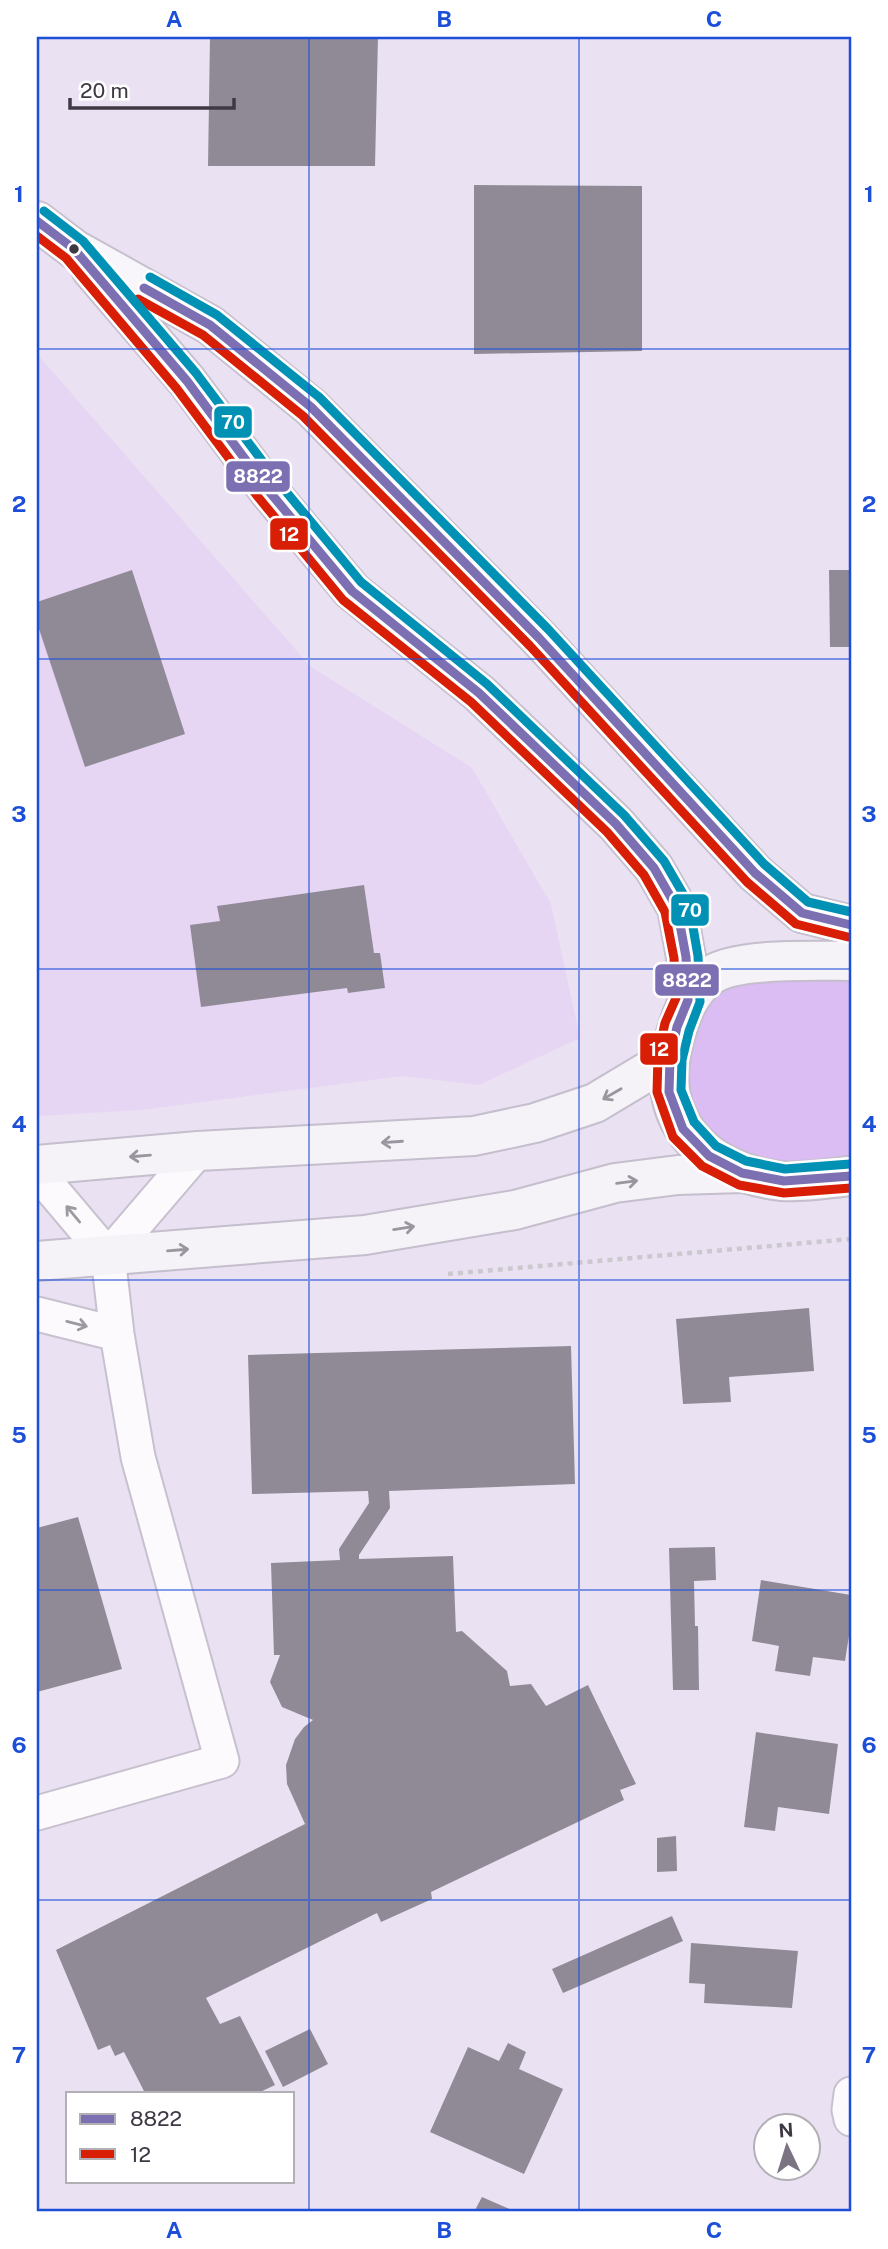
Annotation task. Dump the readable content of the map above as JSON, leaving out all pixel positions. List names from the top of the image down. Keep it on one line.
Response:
{"lines":["transit line 70","transit line 8822","transit line 12"],"legend":["8822","12"],"scale_bar":"20 m","north":"top","grid":{"columns":["A","B","C"],"rows":["1","2","3","4","5","6","7"]}}
